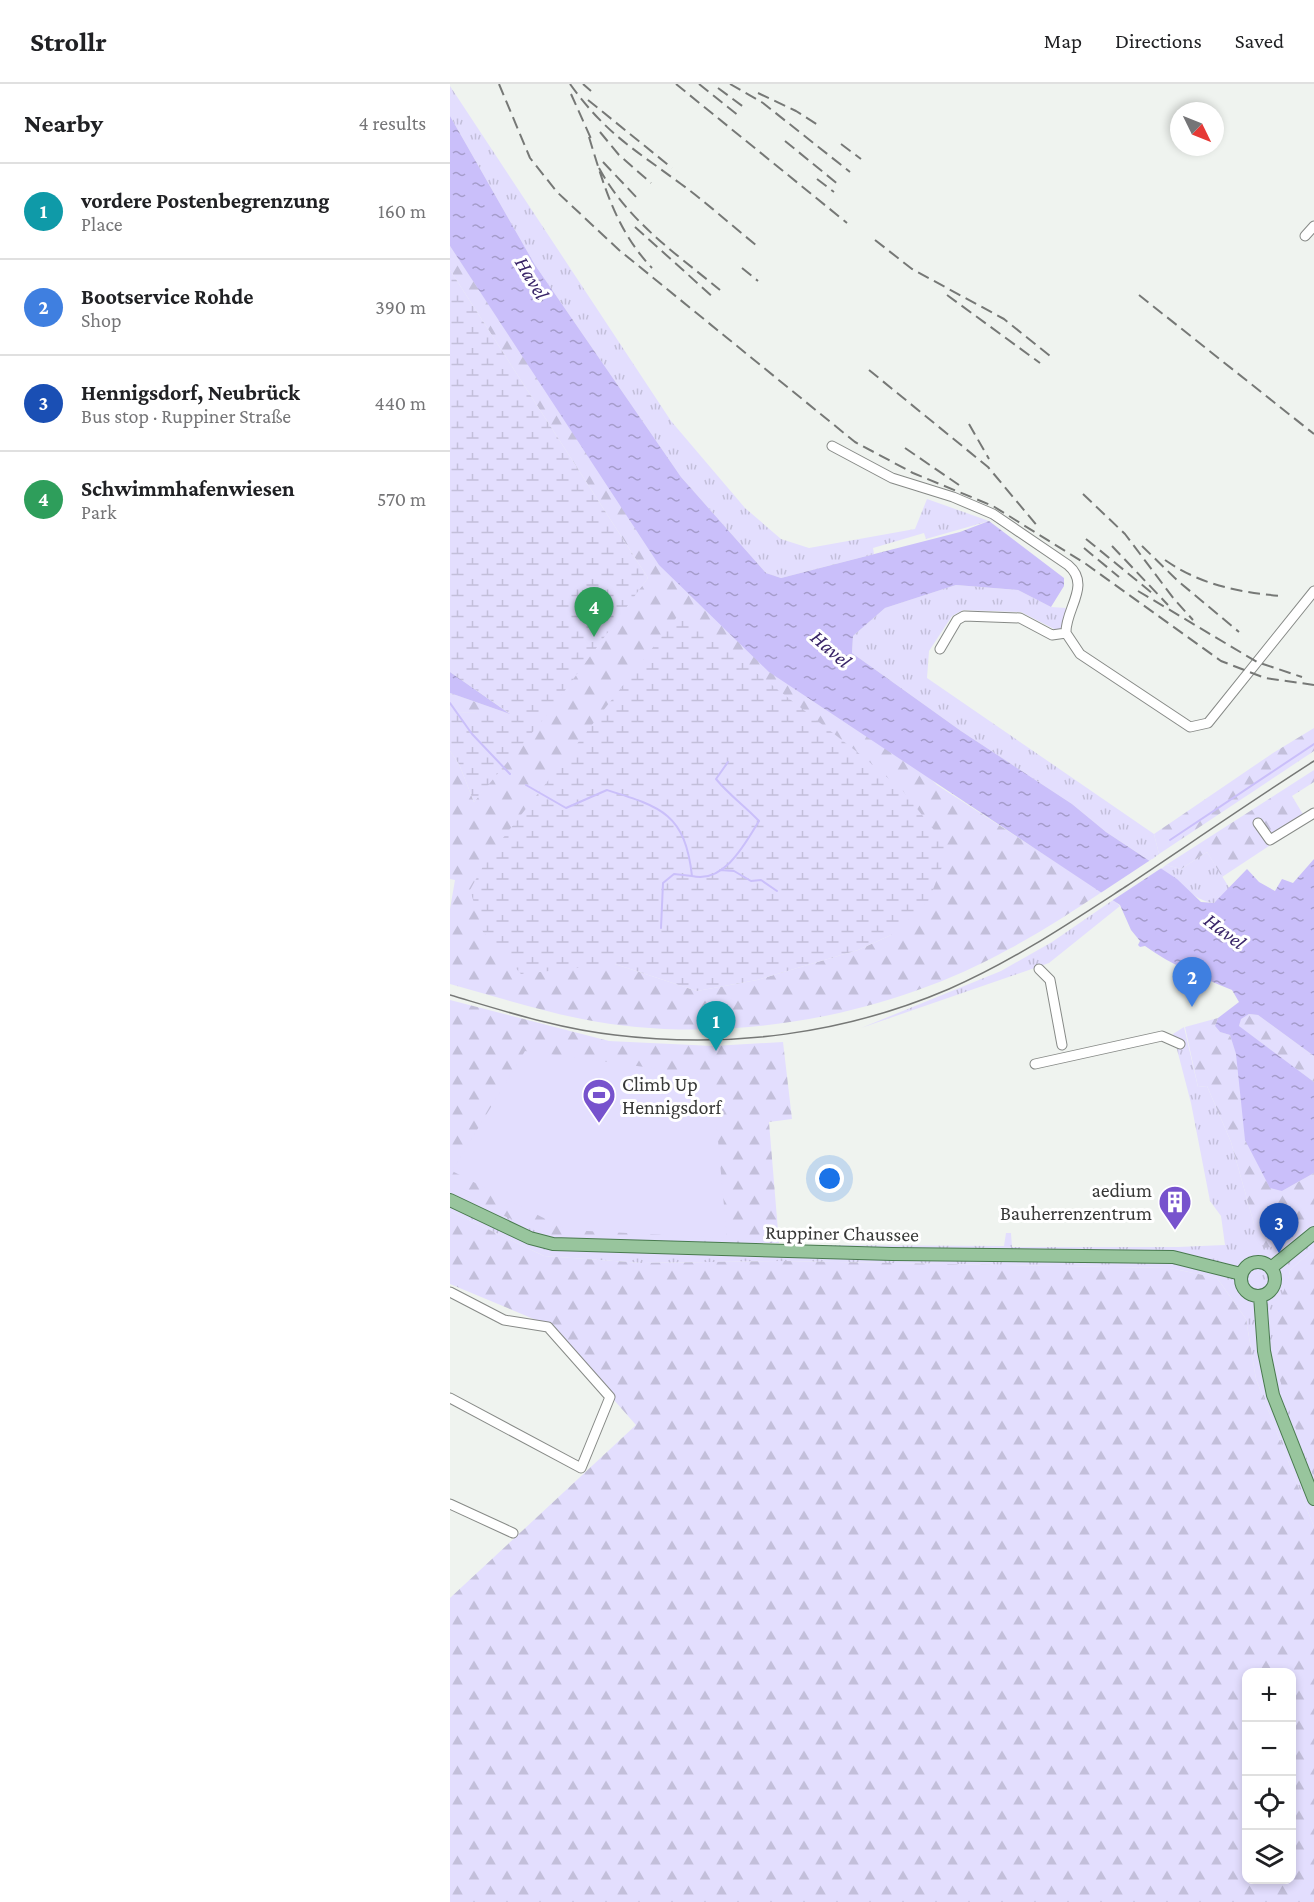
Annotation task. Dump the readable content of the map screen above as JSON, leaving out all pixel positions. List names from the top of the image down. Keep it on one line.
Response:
{"streets":{"main road":["Ruppiner Chaussee"]},"water":["Havel"],"places":{"sports":["Climb Up Hennigsdorf"],"building":["aedium Bauherrenzentrum"]},"north":"bottom right","page":{"header":"Strollr","nav":["Map","Directions","Saved"],"heading":["Nearby","4 results"],"list":[{"mark":"1","name":"vordere Postenbegrenzung","note":"Place","value":"160 m"},{"mark":"2","name":"Bootservice Rohde","note":"Shop","value":"390 m"},{"mark":"3","name":"Hennigsdorf, Neubrück","note":"Bus stop · Ruppiner Straße","value":"440 m"},{"mark":"4","name":"Schwimmhafenwiesen","note":"Park","value":"570 m"}],"pins":["4","2","1","3"],"map_buttons":["+","−"]}}
